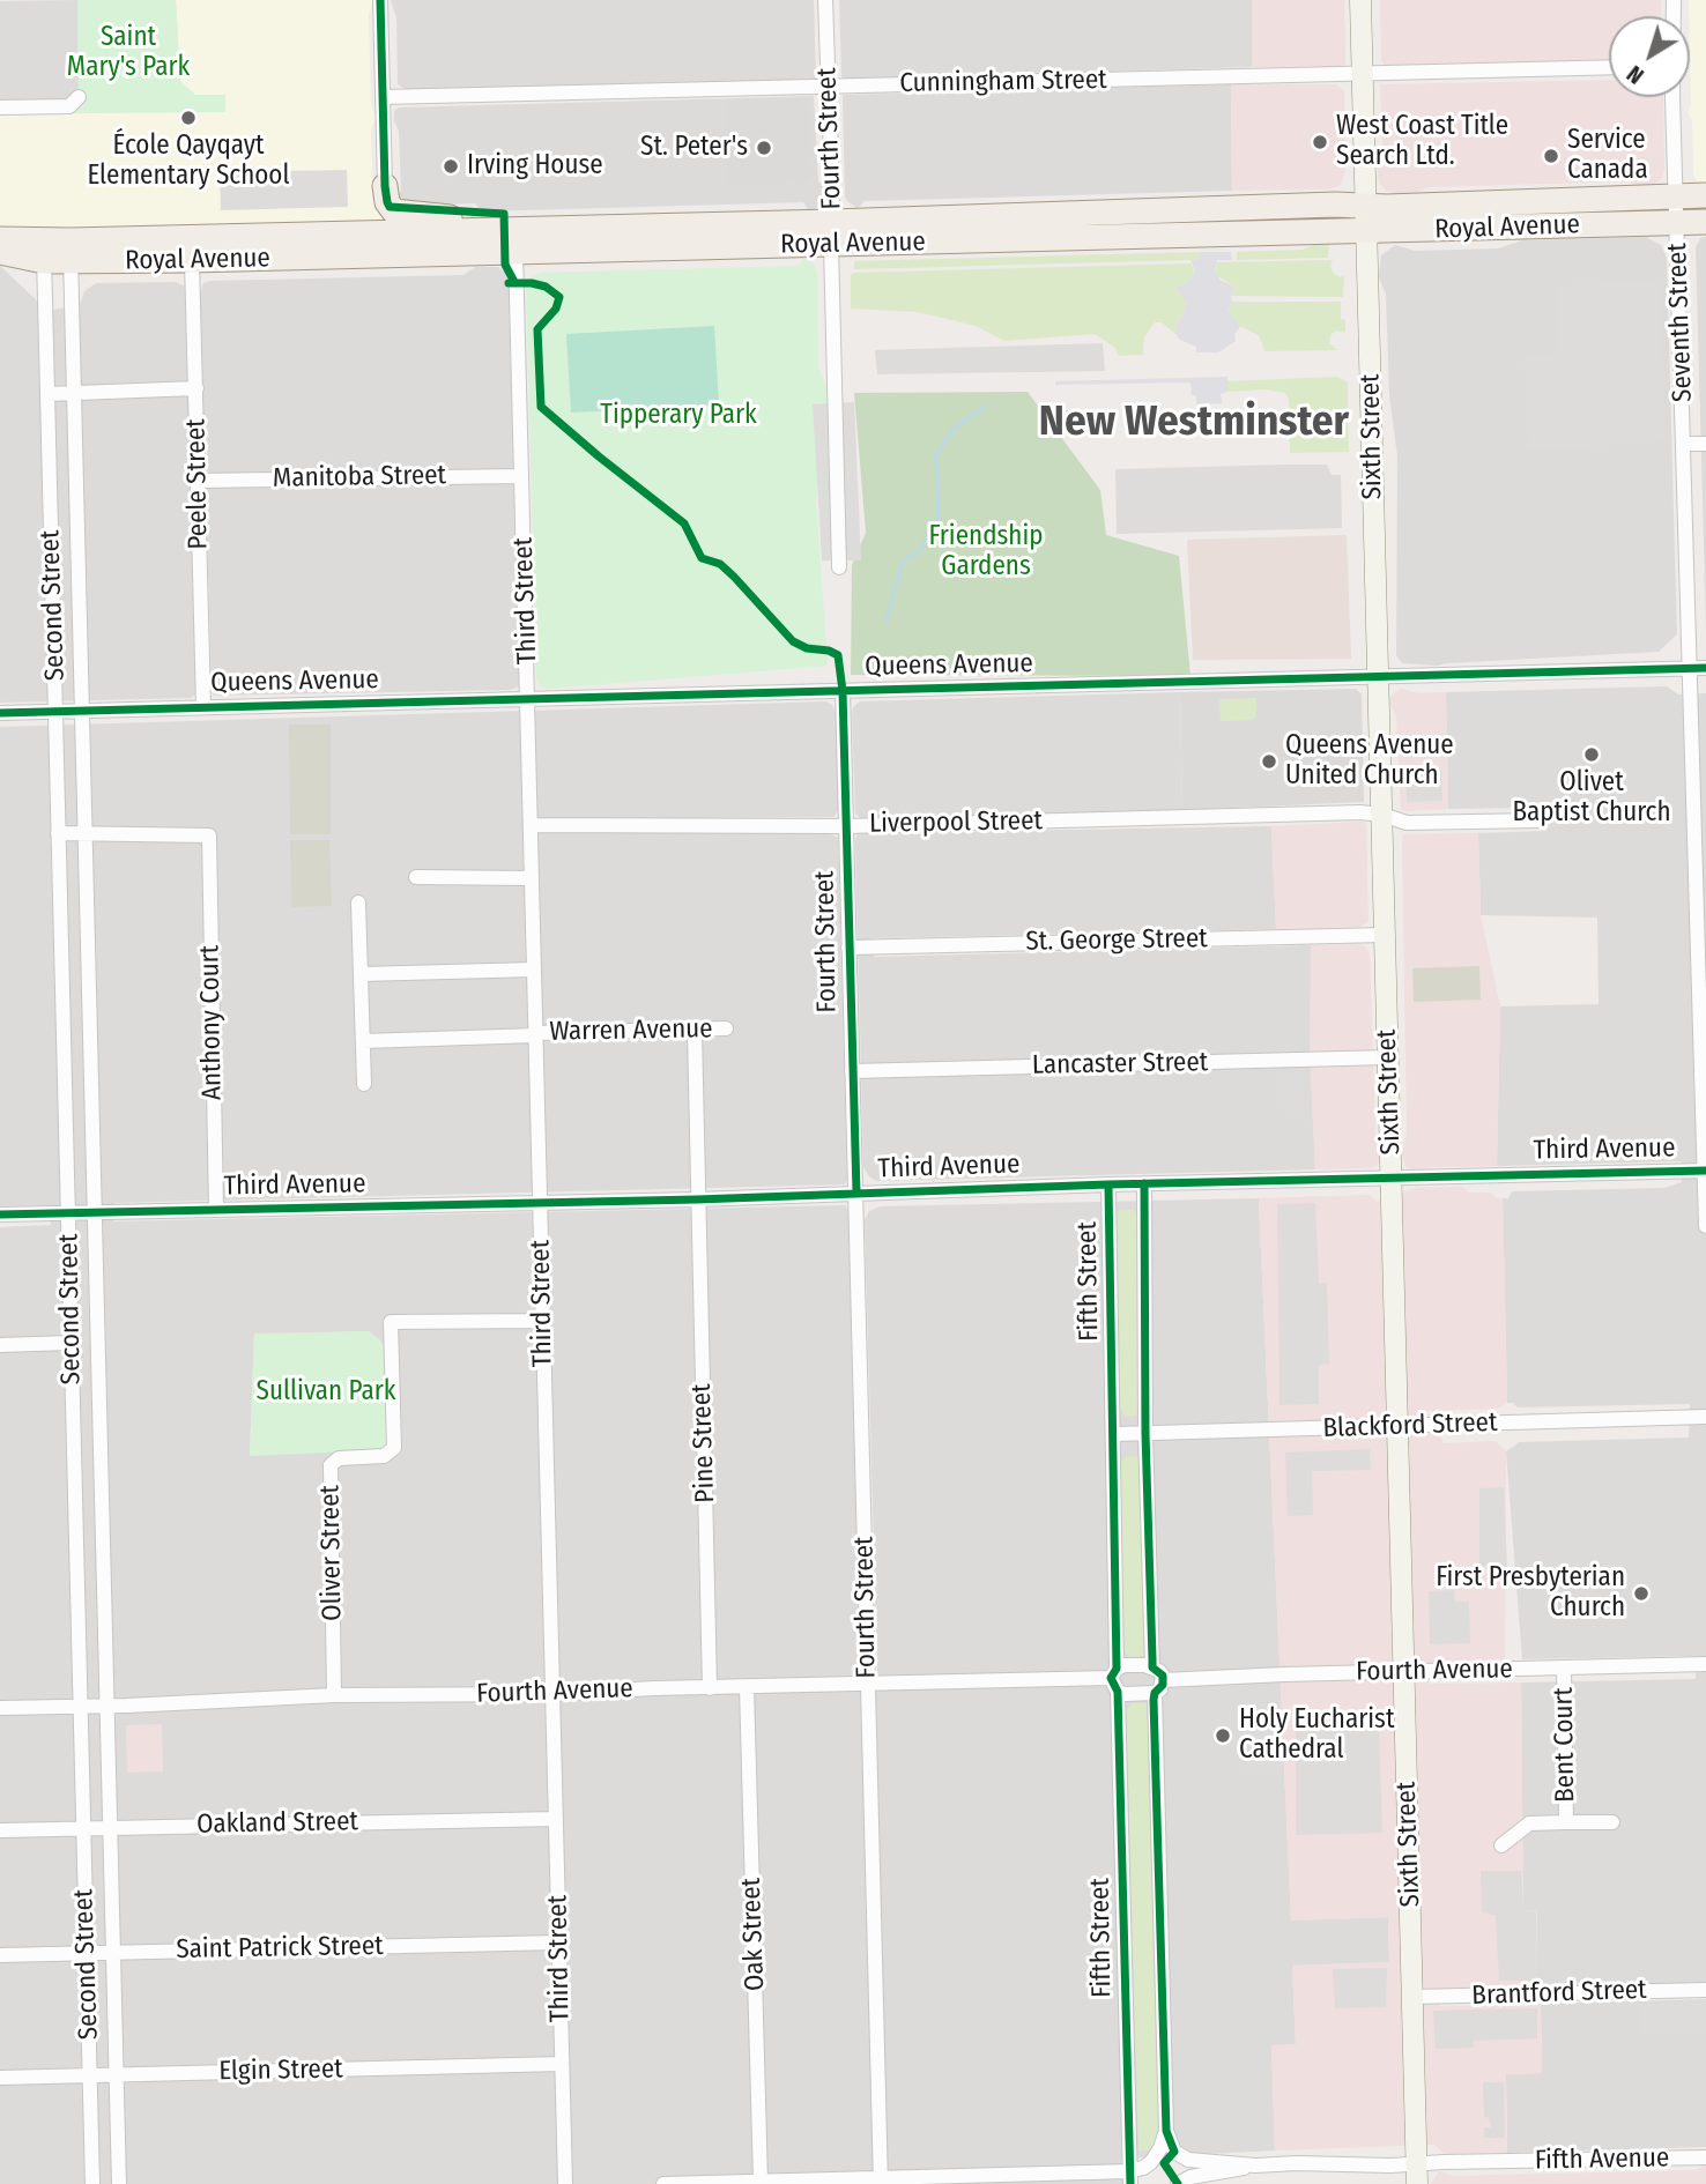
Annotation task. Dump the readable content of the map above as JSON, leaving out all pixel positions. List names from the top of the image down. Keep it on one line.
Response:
{"streets":{"main road":["Royal Avenue"],"street":["Cunningham Street","Fourth Street","Seventh Street","Sixth Street","Manitoba Street","Peele Street","Third Street","Second Street","Queens Avenue","Liverpool Street","St. George Street","Anthony Court","Warren Avenue","Lancaster Street","Third Avenue","Fifth Street","Blackford Street","Pine Street","Oliver Street","Fourth Avenue","Bent Court","Oakland Street","Oak Street","Saint Patrick Street","Brantford Street","Elgin Street","Fifth Avenue"]},"crossings":[["Cunningham Street","Fourth Street"],["Cunningham Street","Sixth Street"],["Fourth Street","Royal Avenue"],["Fourth Street","Queens Avenue"],["Fourth Street","Liverpool Street"],["Fourth Street","St. George Street"],["Fourth Street","Lancaster Street"],["Fourth Street","Third Avenue"],["Fourth Street","Fourth Avenue"],["Royal Avenue","Seventh Street"],["Royal Avenue","Sixth Street"],["Royal Avenue","Peele Street"],["Royal Avenue","Third Street"],["Royal Avenue","Second Street"],["Seventh Street","Queens Avenue"],["Seventh Street","Third Avenue"],["Sixth Street","Queens Avenue"],["Sixth Street","Liverpool Street"],["Sixth Street","St. George Street"],["Sixth Street","Lancaster Street"],["Sixth Street","Third Avenue"],["Sixth Street","Blackford Street"],["Sixth Street","Fourth Avenue"],["Sixth Street","Brantford Street"],["Sixth Street","Fifth Avenue"],["Manitoba Street","Peele Street"],["Manitoba Street","Third Street"],["Peele Street","Queens Avenue"],["Third Street","Queens Avenue"],["Third Street","Liverpool Street"],["Third Street","Warren Avenue"],["Third Street","Third Avenue"],["Third Street","Oliver Street"],["Third Street","Fourth Avenue"],["Third Street","Oakland Street"],["Third Street","Saint Patrick Street"],["Third Street","Elgin Street"],["Second Street","Queens Avenue"],["Second Street","Anthony Court"],["Second Street","Third Avenue"],["Second Street","Fourth Avenue"],["Second Street","Oakland Street"],["Second Street","Saint Patrick Street"],["Second Street","Elgin Street"],["Anthony Court","Third Avenue"],["Warren Avenue","Pine Street"],["Third Avenue","Fifth Street"],["Third Avenue","Pine Street"],["Fifth Street","Blackford Street"],["Fifth Street","Fourth Avenue"],["Pine Street","Fourth Avenue"],["Oliver Street","Fourth Avenue"],["Fourth Avenue","Bent Court"],["Fourth Avenue","Oak Street"]],"districts":["New Westminster"],"parks":["Saint Mary's Park","Tipperary Park","Friendship Gardens","Sullivan Park"],"places":["École Qayqayt Elementary School","West Coast Title Search Ltd.","St. Peter's","Service Canada","Irving House","Olivet Baptist Church","Queens Avenue United Church","First Presbyterian Church","Holy Eucharist Cathedral"],"north":"bottom left"}
